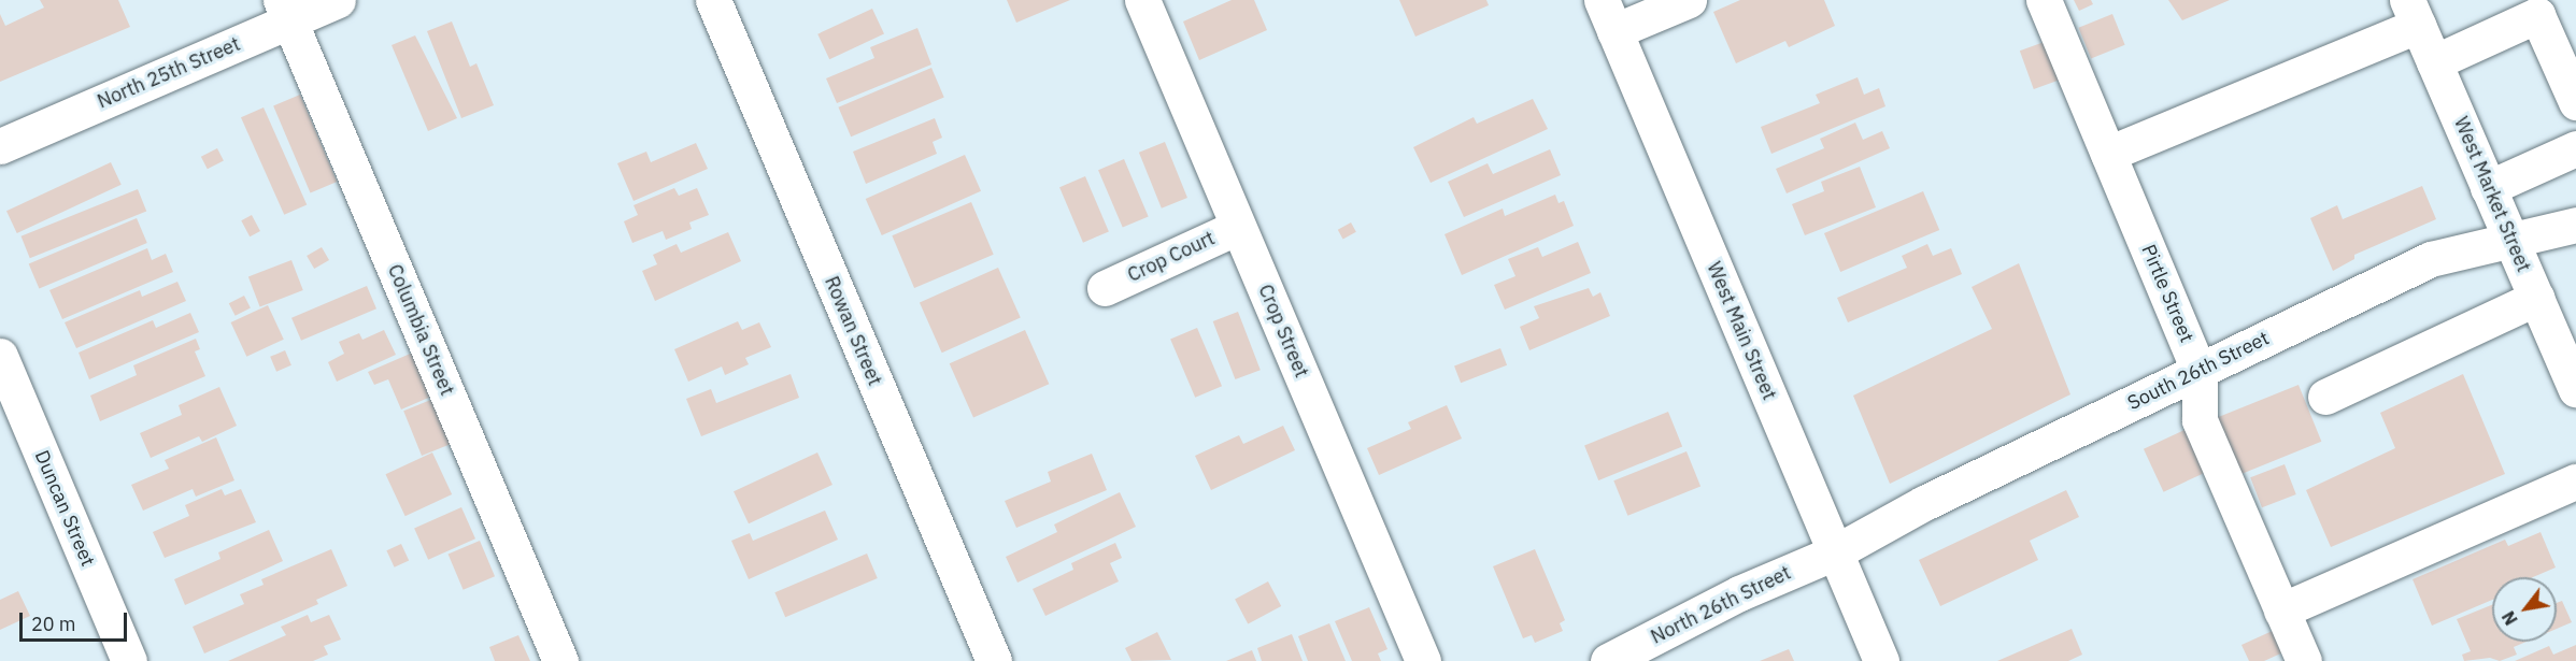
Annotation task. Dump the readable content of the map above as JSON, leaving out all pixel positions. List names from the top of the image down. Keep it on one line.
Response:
{"streets":{"street":["North 25th Street","West Market Street","Crop Court","Pirtle Street","Columbia Street","Rowan Street","Crop Street","West Main Street","South 26th Street","Duncan Street","North 26th Street"]},"crossings":[["North 25th Street","Columbia Street"],["West Market Street","South 26th Street"],["Crop Court","Crop Street"],["Pirtle Street","South 26th Street"],["West Main Street","South 26th Street"],["West Main Street","North 26th Street"],["South 26th Street","North 26th Street"]],"scale_bar":"20 m","north":"bottom left"}
